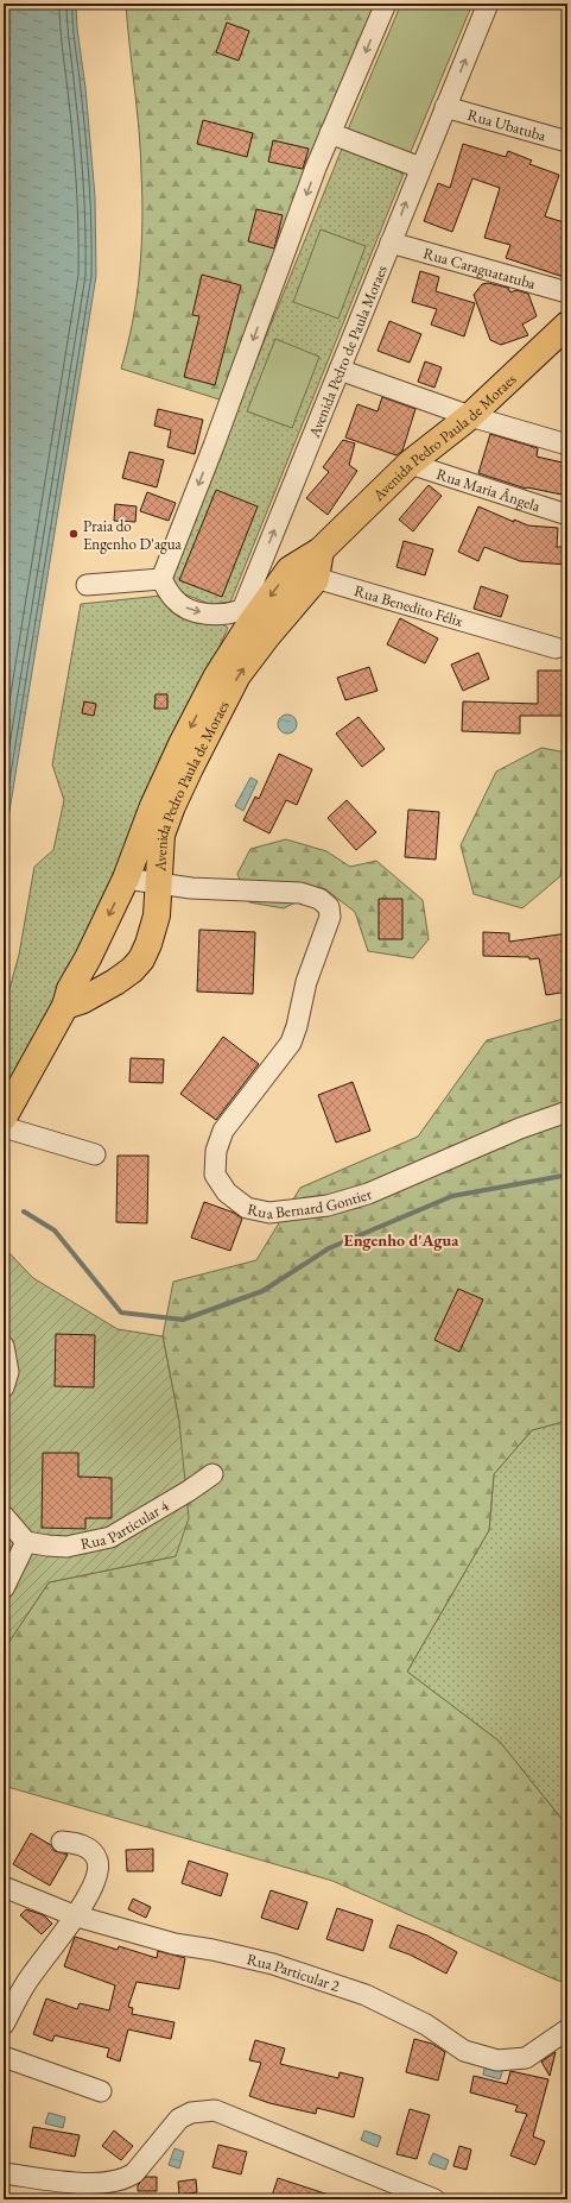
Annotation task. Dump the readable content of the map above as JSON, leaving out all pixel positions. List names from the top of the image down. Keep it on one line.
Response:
{"streets":{"main road":["Avenida Pedro Paula de Moraes"],"street":["Rua Ubatuba","Rua Caraguatatuba","Avenida Pedro de Paula Moraes","Rua Maria Ângela","Rua Benedito Félix","Rua Bernard Gontier","Rua Particular 4","Rua Particular 2"]},"crossings":[["Rua Ubatuba","Avenida Pedro de Paula Moraes"],["Rua Caraguatatuba","Avenida Pedro de Paula Moraes"],["Avenida Pedro de Paula Moraes","Avenida Pedro Paula de Moraes"],["Avenida Pedro de Paula Moraes","Rua Benedito Félix"],["Avenida Pedro Paula de Moraes","Rua Maria Ângela"],["Avenida Pedro Paula de Moraes","Rua Benedito Félix"],["Avenida Pedro Paula de Moraes","Rua Bernard Gontier"]],"districts":["Engenho d'Agua"],"places":["Praia do Engenho D'agua"]}
